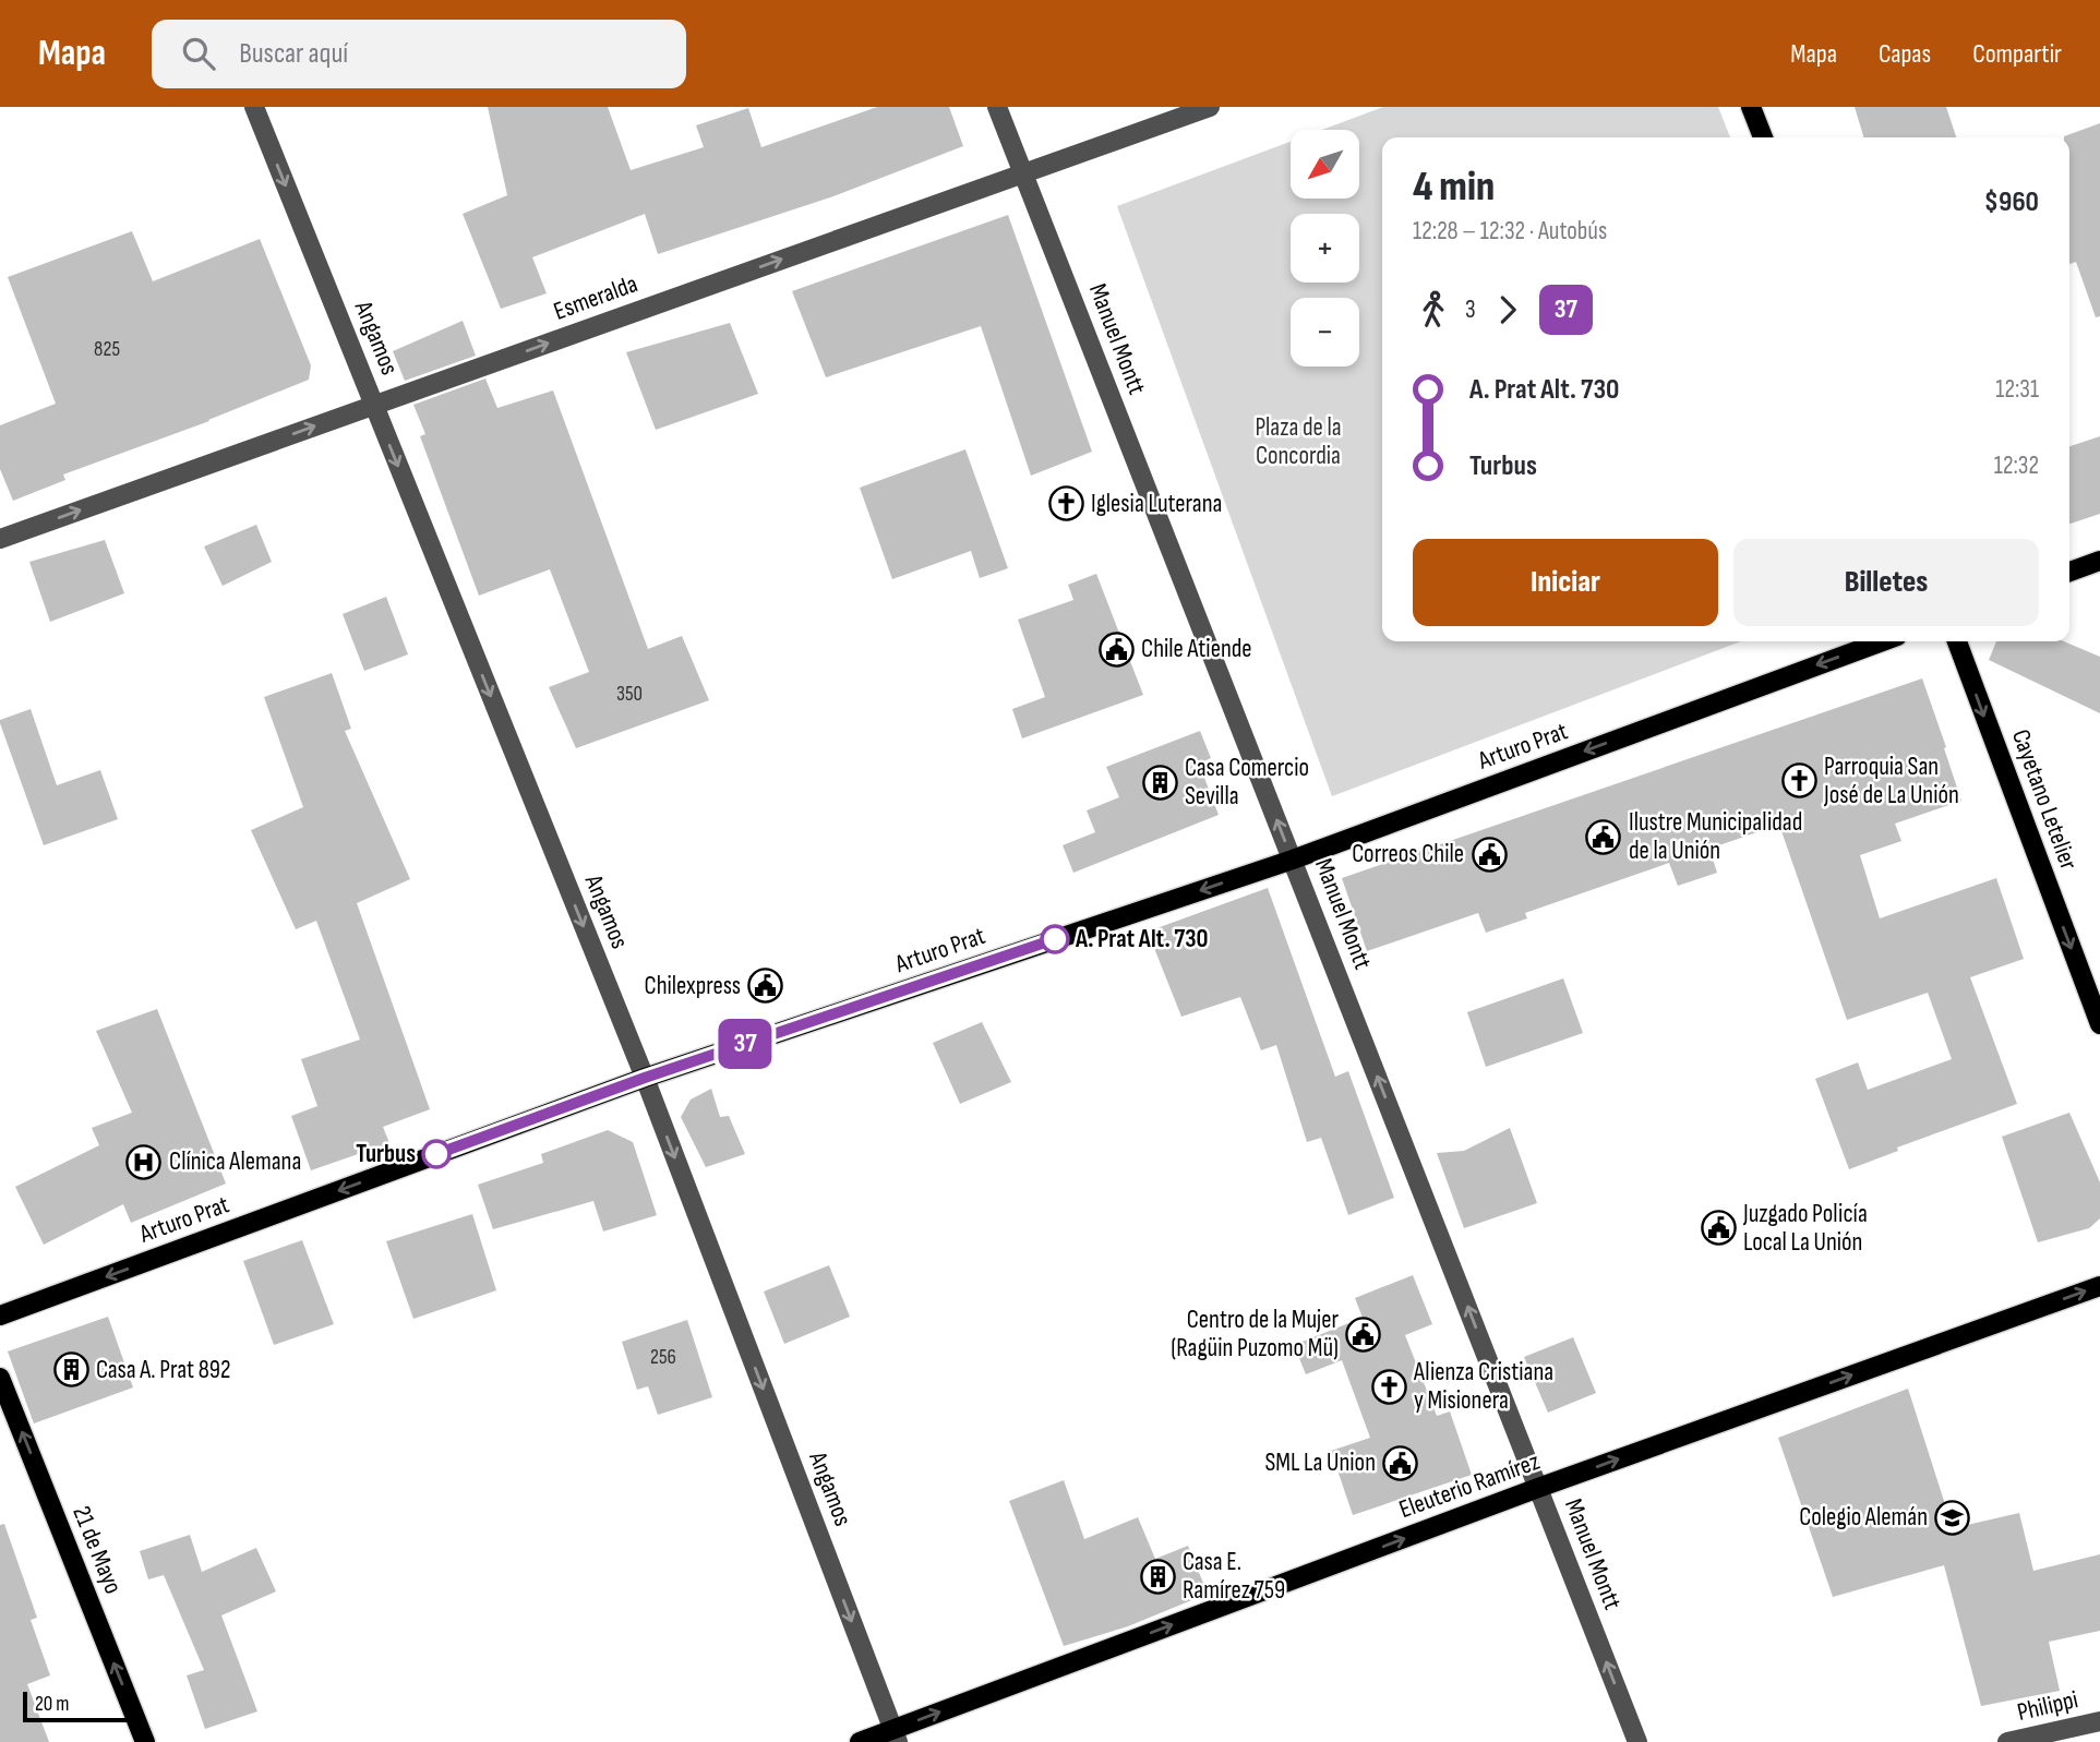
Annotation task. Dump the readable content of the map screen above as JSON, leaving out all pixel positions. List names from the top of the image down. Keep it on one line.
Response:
{"streets":{"main road":["Arturo Prat","Cayetano Letelier","Eleuterio Ramírez","21 de Mayo"],"street":["Esmeralda","Angamos","Manuel Montt","Philippi"]},"crossings":[["Esmeralda","Angamos"],["Esmeralda","Manuel Montt"],["Angamos","Arturo Prat"],["Angamos","Eleuterio Ramírez"],["Manuel Montt","Arturo Prat"],["Manuel Montt","Eleuterio Ramírez"]],"one_way":["Esmeralda","Angamos","Manuel Montt","Arturo Prat","Cayetano Letelier","Eleuterio Ramírez","21 de Mayo"],"parks":["Plaza de la Concordia"],"places":{"church":["Iglesia Luterana","Parroquia San José de La Unión","Alienza Cristiana y Misionera"],"public building":["Chile Atiende","Ilustre Municipalidad de la Unión","Correos Chile","Chilexpress","Juzgado Policía Local La Unión","Centro de la Mujer (Ragüin Puzomo Mü)","SML La Union"],"building":["Casa Comercio Sevilla","Casa A. Prat 892","Casa E. Ramírez 759"],"other":["A. Prat Alt. 730","Turbus"],"hospital":["Clínica Alemana"],"school or university":["Colegio Alemán"]},"lines":["bus line 37"],"house_numbers":["825","350","256"],"scale_bar":"20 m","north":"bottom left","page":{"header":"Mapa","search":"Buscar aquí","nav":["Mapa","Capas","Compartir"],"on_map":"37","map_buttons":["+","−"],"heading":["4 min","12:28 – 12:32 · Autobús","$960"],"legs":["3","37"],"list":[{"name":"A. Prat Alt. 730","value":"12:31"},{"name":"Turbus","value":"12:32"}],"buttons":["Iniciar","Billetes"],"scale":"20 m"}}
